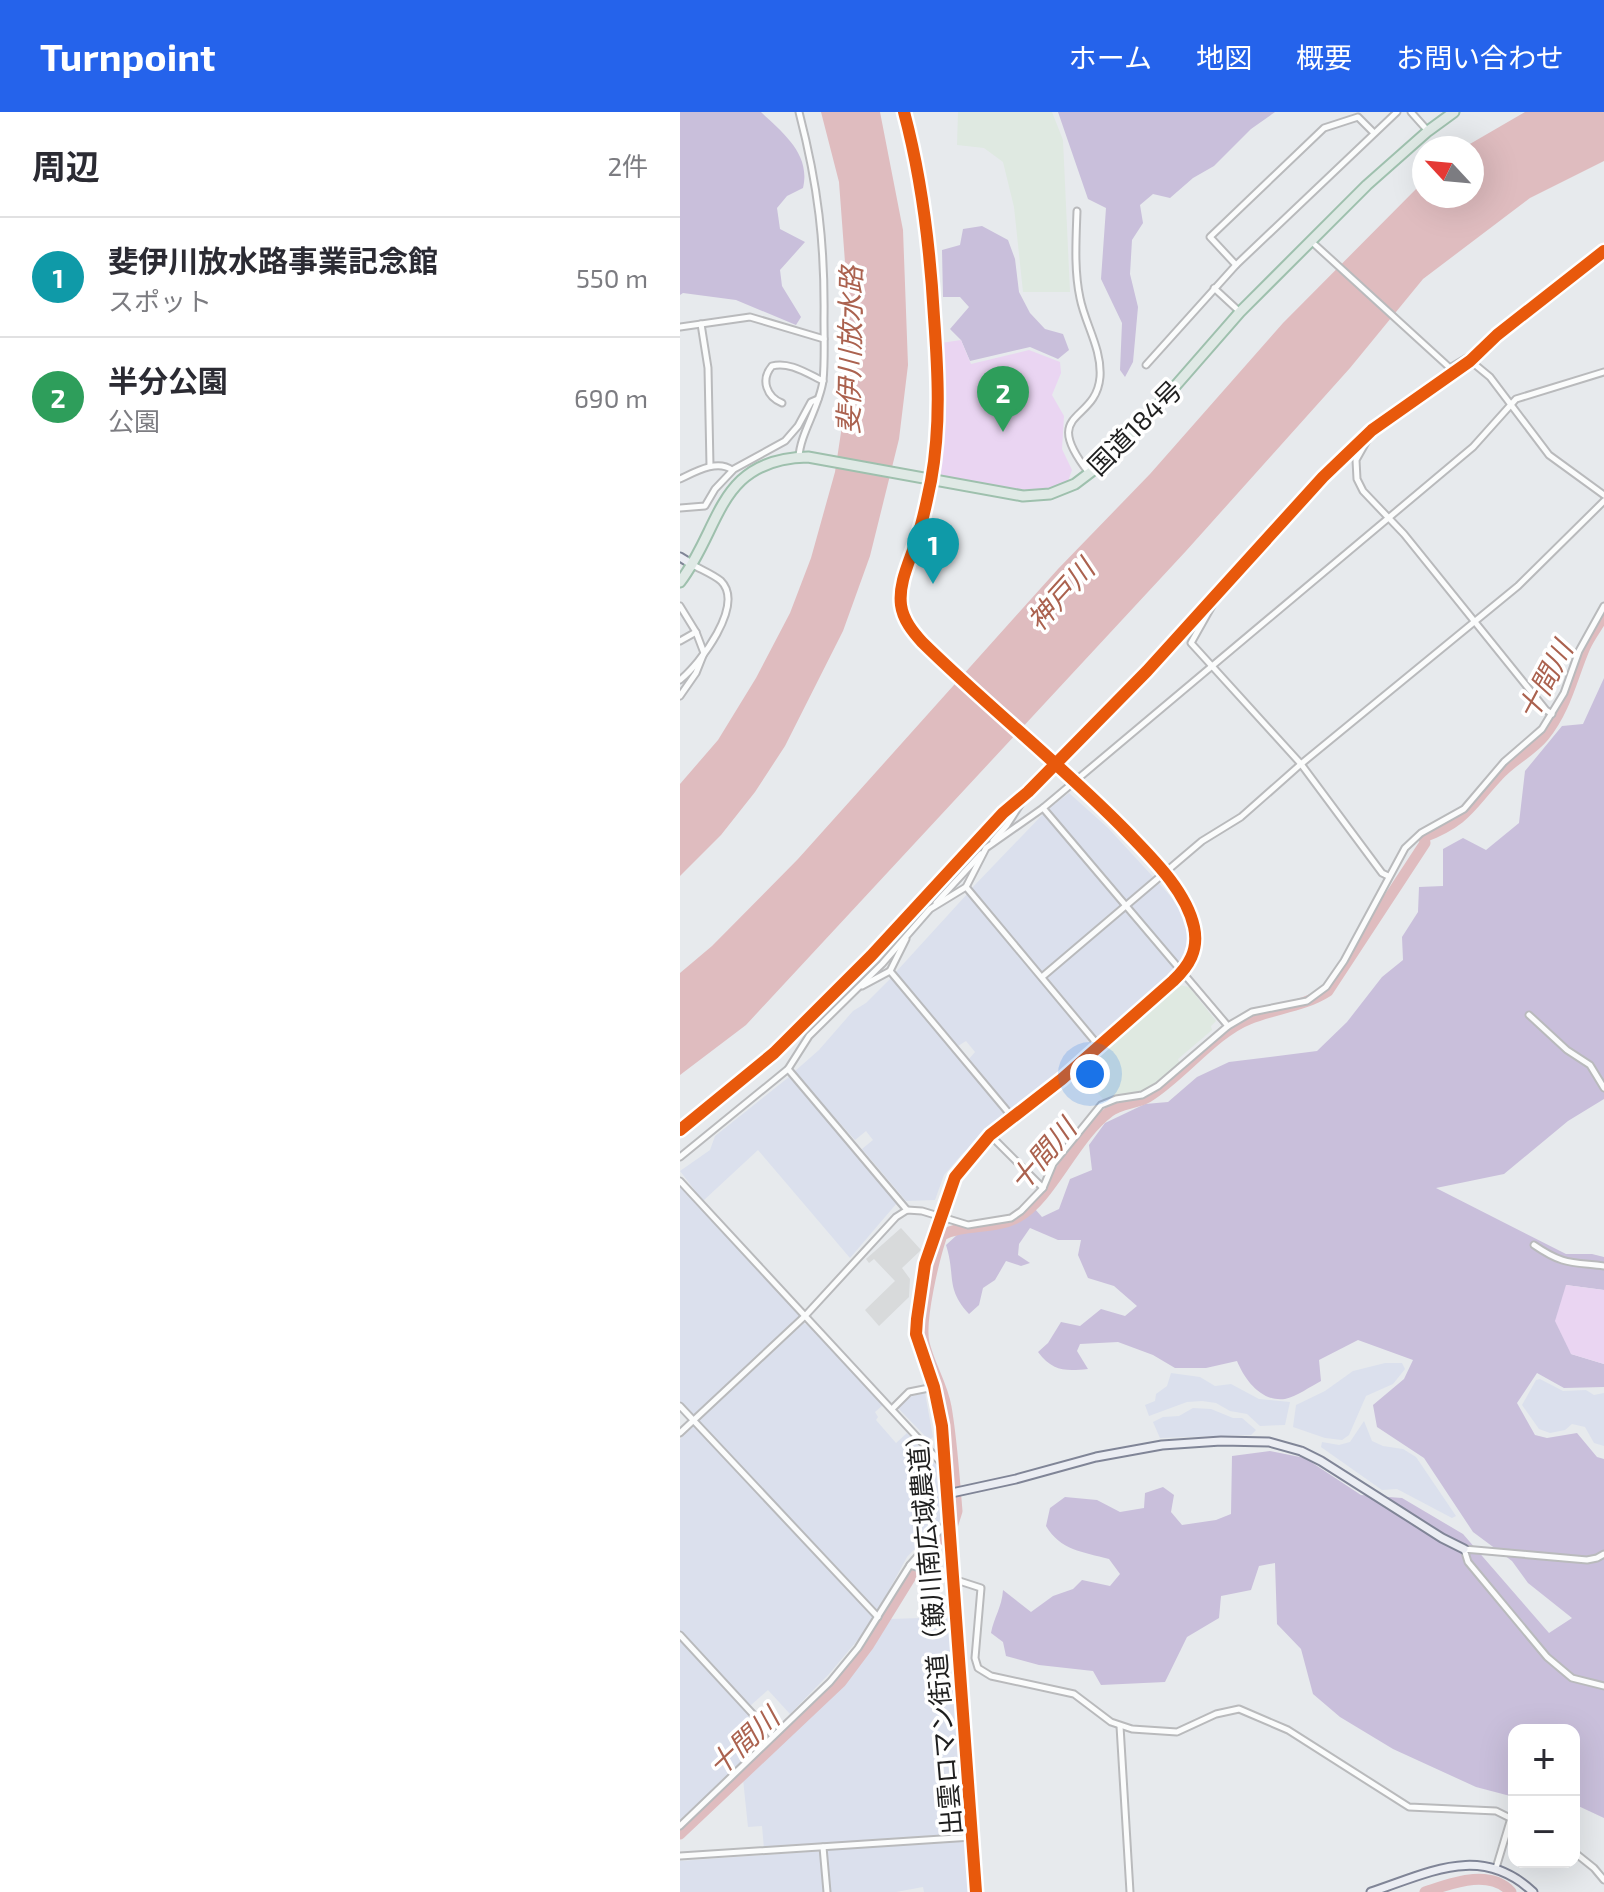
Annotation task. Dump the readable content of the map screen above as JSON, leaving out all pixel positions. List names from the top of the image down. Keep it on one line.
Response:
{"streets":{"highway":["国道184号"],"street":["出雲ロマン街道（簸川南広域農道）"]},"water":["斐伊川放水路","神戸川","十間川"],"north":"top left","page":{"header":"Turnpoint","nav":["ホーム","地図","概要","お問い合わせ"],"heading":["周辺","2件"],"list":[{"mark":"1","name":"斐伊川放水路事業記念館","note":"スポット","value":"550 m"},{"mark":"2","name":"半分公園","note":"公園","value":"690 m"}],"pins":["2","1"],"map_buttons":["+","−"]}}
